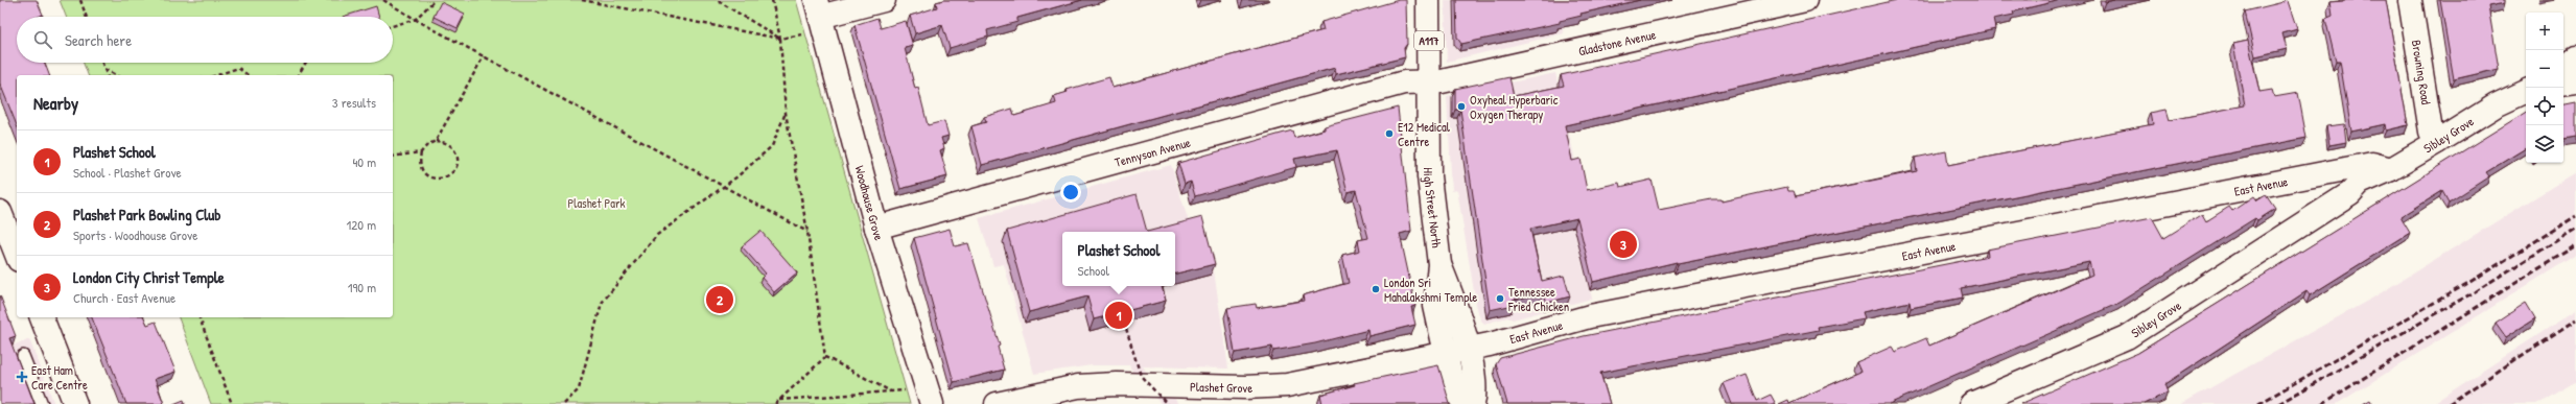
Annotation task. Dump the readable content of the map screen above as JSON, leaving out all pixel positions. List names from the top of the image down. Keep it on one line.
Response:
{"streets":{"main road":["A117","Gladstone Avenue","Browning Road","Sibley Grove","Tennyson Avenue","East Avenue","Woodhouse Grove","High Street North","Plashet Grove"]},"crossings":[["Gladstone Avenue","Tennyson Avenue"],["Gladstone Avenue","High Street North"],["Browning Road","Sibley Grove"],["Sibley Grove","East Avenue"],["Tennyson Avenue","Woodhouse Grove"],["Tennyson Avenue","High Street North"],["East Avenue","High Street North"],["East Avenue","Plashet Grove"],["High Street North","Plashet Grove"]],"parks":["Plashet Park"],"places":{"other":["Oxyheal Hyperbaric Oxygen Therapy","E12 Medical Centre","London Sri Mahalakshmi Temple","Tennessee Fried Chicken"],"health":["East Ham Care Centre"]},"page":{"map_buttons":["+","−"],"search":"Search here","heading":["Nearby","3 results"],"list":[{"mark":"1","name":"Plashet School","note":"School · Plashet Grove","value":"40 m"},{"mark":"2","name":"Plashet Park Bowling Club","note":"Sports · Woodhouse Grove","value":"120 m"},{"mark":"3","name":"London City Christ Temple","note":"Church · East Avenue","value":"190 m"}],"pins":["3","2","1"],"popup":["Plashet School","School"]}}
